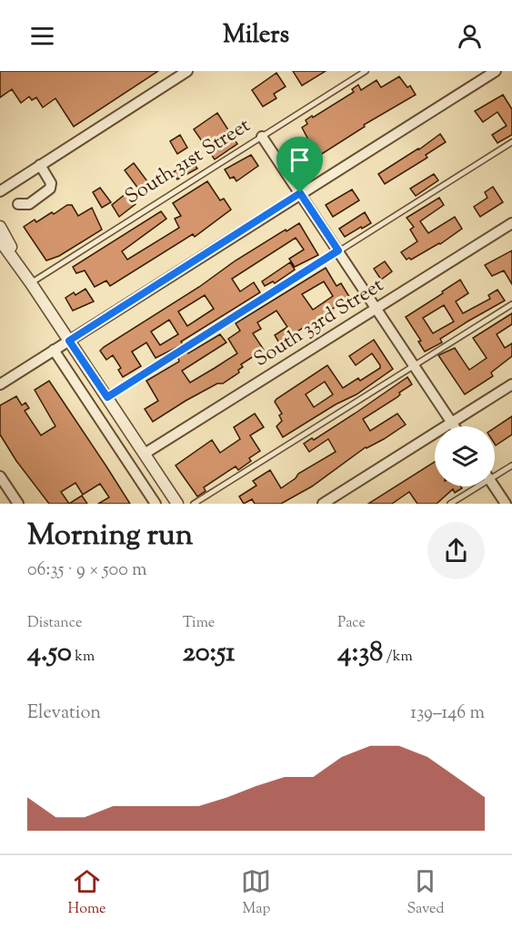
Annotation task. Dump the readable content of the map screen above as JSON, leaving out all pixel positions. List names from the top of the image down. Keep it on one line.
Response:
{"streets":{"street":["South 33rd Street"],"lane":["South 31st Street"]},"page":{"header":"Milers","heading":["Morning run","06:35 · 9 × 500 m"],"stats":[["Distance","4.50 km"],["Time","20:51"],["Pace","4:38 /km"]],"chart":["Elevation","139–146 m"],"tabs":["Home","Map","Saved"]}}
